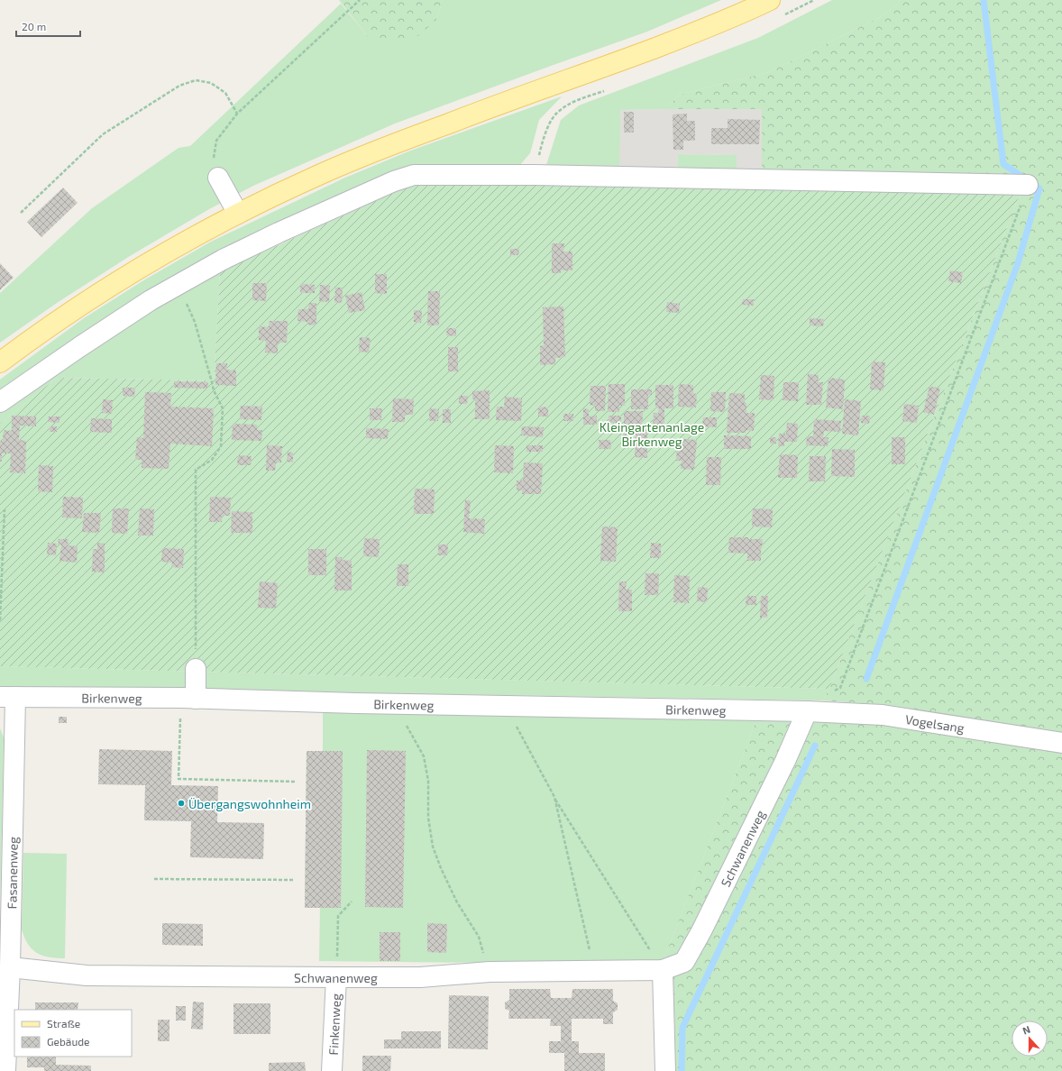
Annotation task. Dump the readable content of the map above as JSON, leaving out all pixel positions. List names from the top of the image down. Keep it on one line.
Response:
{"streets":{"street":["Birkenweg","Vogelsang","Schwanenweg","Fasanenweg","Finkenweg"]},"crossings":[["Birkenweg","Vogelsang"],["Birkenweg","Schwanenweg"],["Birkenweg","Fasanenweg"],["Vogelsang","Schwanenweg"],["Schwanenweg","Fasanenweg"],["Schwanenweg","Finkenweg"]],"parks":["Kleingartenanlage Birkenweg"],"places":["Übergangswohnheim"],"legend":["Straße","Gebäude"],"scale_bar":"20 m","north":"top"}
